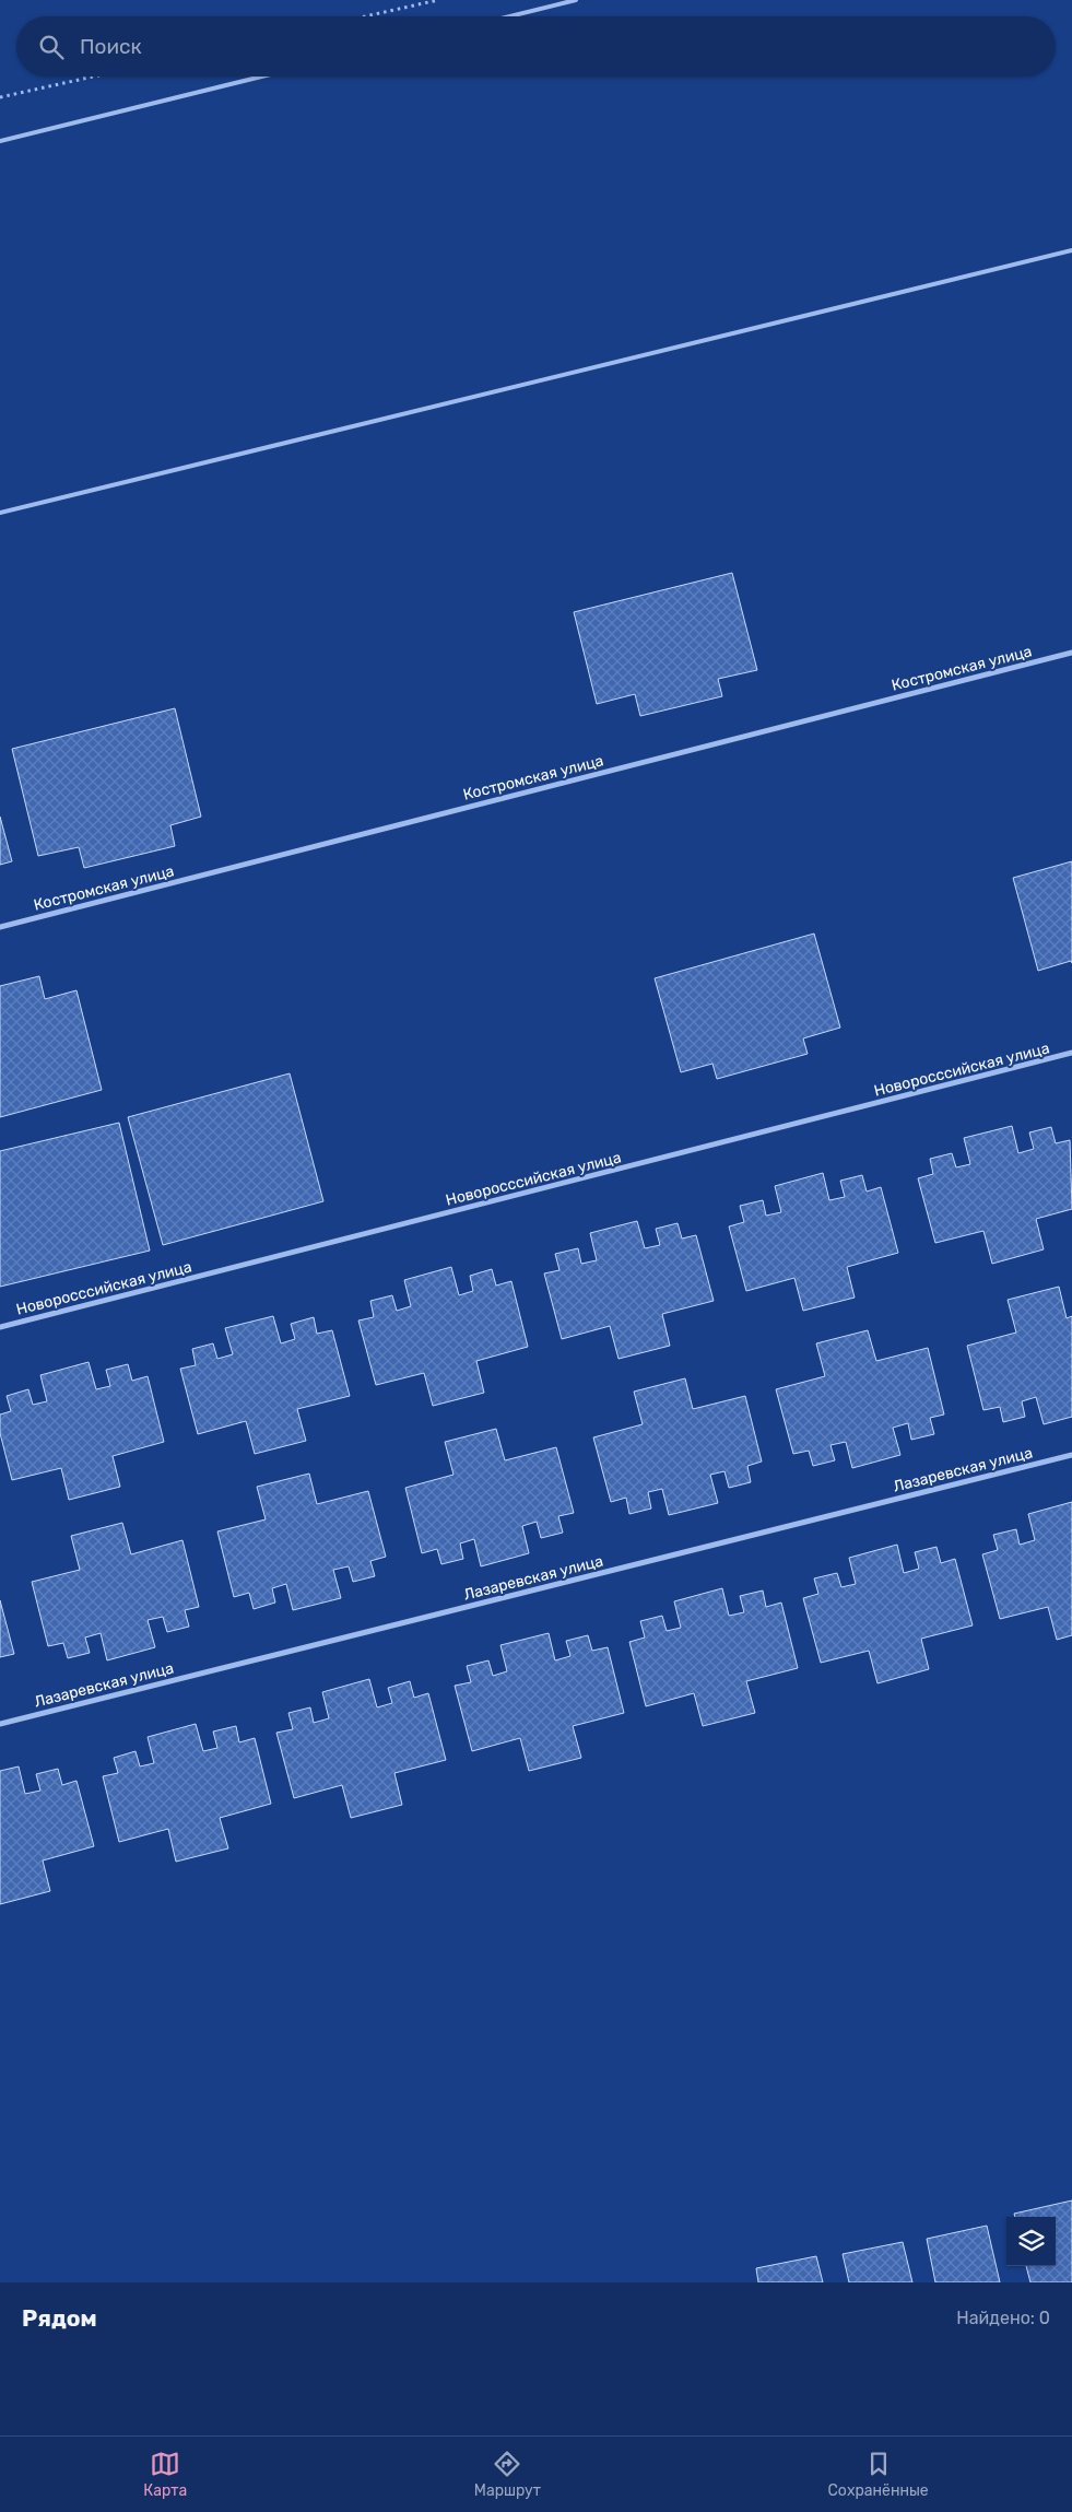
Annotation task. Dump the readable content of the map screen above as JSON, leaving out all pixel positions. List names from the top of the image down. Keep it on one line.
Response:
{"streets":{"street":["Костромская улица","Новоросссийская улица","Лазаревская улица"]},"page":{"search":"Поиск","heading":["Рядом","Найдено: 0"],"nav":["Карта","Маршрут","Сохранённые"]}}
